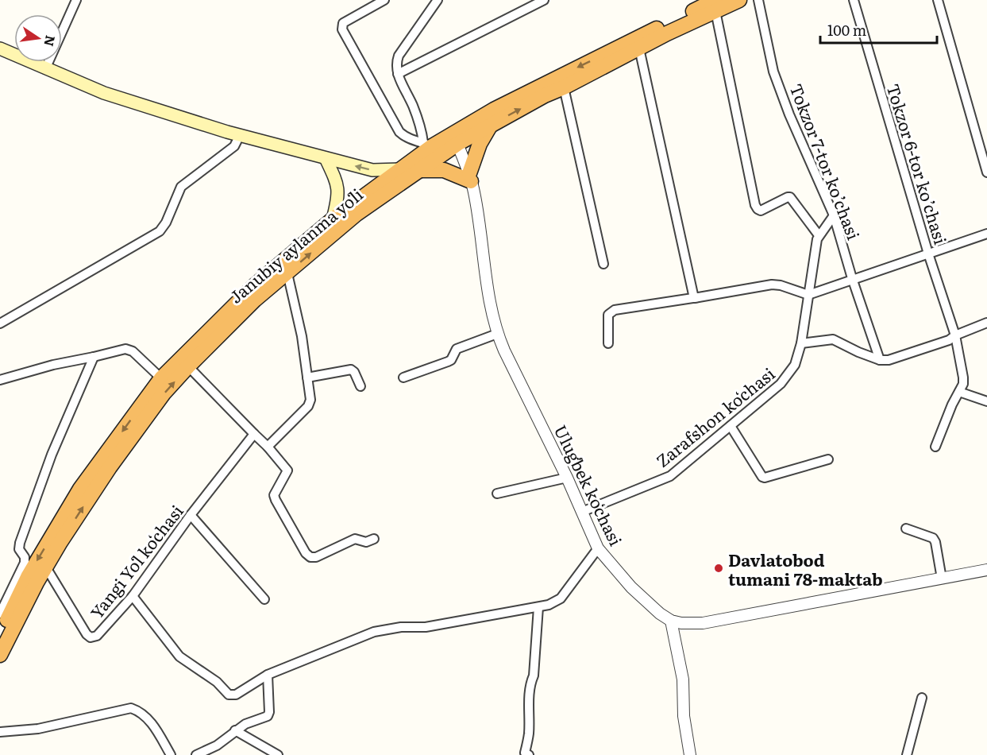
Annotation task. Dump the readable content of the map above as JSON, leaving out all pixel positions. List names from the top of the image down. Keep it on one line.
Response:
{"streets":{"highway":["Janubiy aylanma yoʻli"],"street":["Tokzor 7-tor koʼchasi","Tokzor 6-tor koʼchasi","Zarafshon koʻchasi","Ulugʻbek koʻchasi","Yangi Yoʻl koʻchasi"]},"crossings":[["Janubiy aylanma yoʻli","Ulugʻbek koʻchasi"],["Janubiy aylanma yoʻli","Yangi Yoʻl koʻchasi"],["Zarafshon koʻchasi","Ulugʻbek koʻchasi"]],"places":["Davlatobod tumani 78-maktab"],"scale_bar":"100 m","north":"right"}
